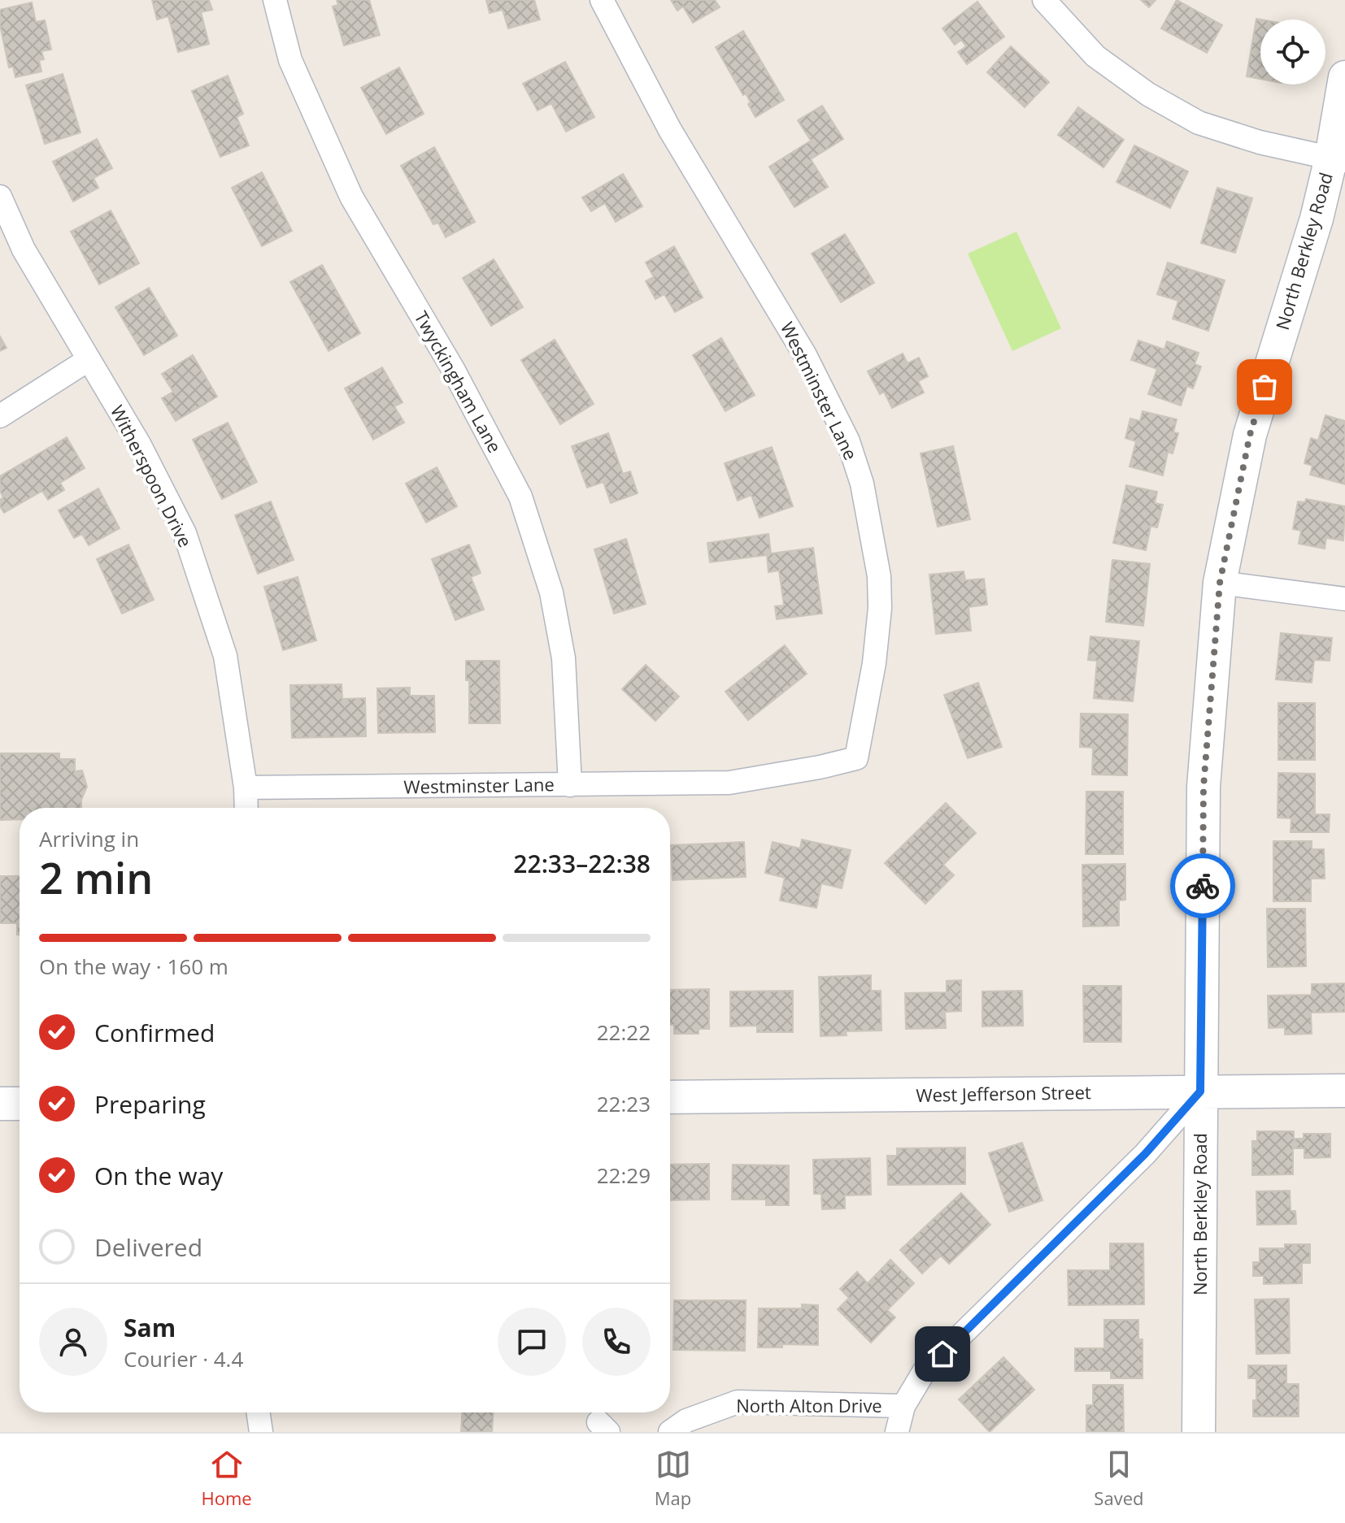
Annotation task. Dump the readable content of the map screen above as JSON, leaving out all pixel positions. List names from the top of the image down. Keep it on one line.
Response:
{"streets":{"street":["North Berkley Road","Twyckingham Lane","Westminster Lane","Witherspoon Drive","West Jefferson Street","North Alton Drive"]},"crossings":[["North Berkley Road","West Jefferson Street"],["Twyckingham Lane","Westminster Lane"],["Westminster Lane","Witherspoon Drive"]],"page":{"heading":["2 min","Arriving in","22:33–22:38"],"panel":["Sam","Courier · 4.4"],"bar":"On the way · 160 m","list":[["Confirmed","22:22"],["Preparing","22:23"],["On the way","22:29"],"Delivered"],"tabs":["Home","Map","Saved"]}}
